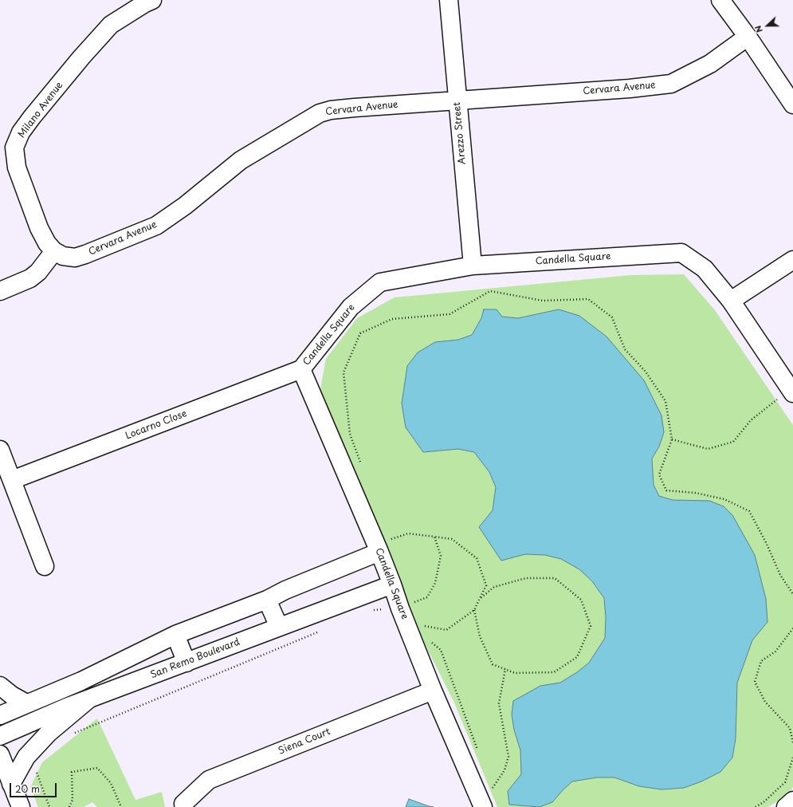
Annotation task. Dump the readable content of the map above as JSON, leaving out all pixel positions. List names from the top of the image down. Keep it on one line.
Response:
{"streets":{"main road":["Cervara Avenue","Milano Avenue","Arezzo Street","Candella Square","Locarno Close","San Remo Boulevard","Siena Court"]},"crossings":[["Cervara Avenue","Milano Avenue"],["Cervara Avenue","Arezzo Street"],["Arezzo Street","Candella Square"],["Candella Square","Locarno Close"],["Candella Square","San Remo Boulevard"],["Candella Square","Siena Court"]],"scale_bar":"20 m","north":"left"}
